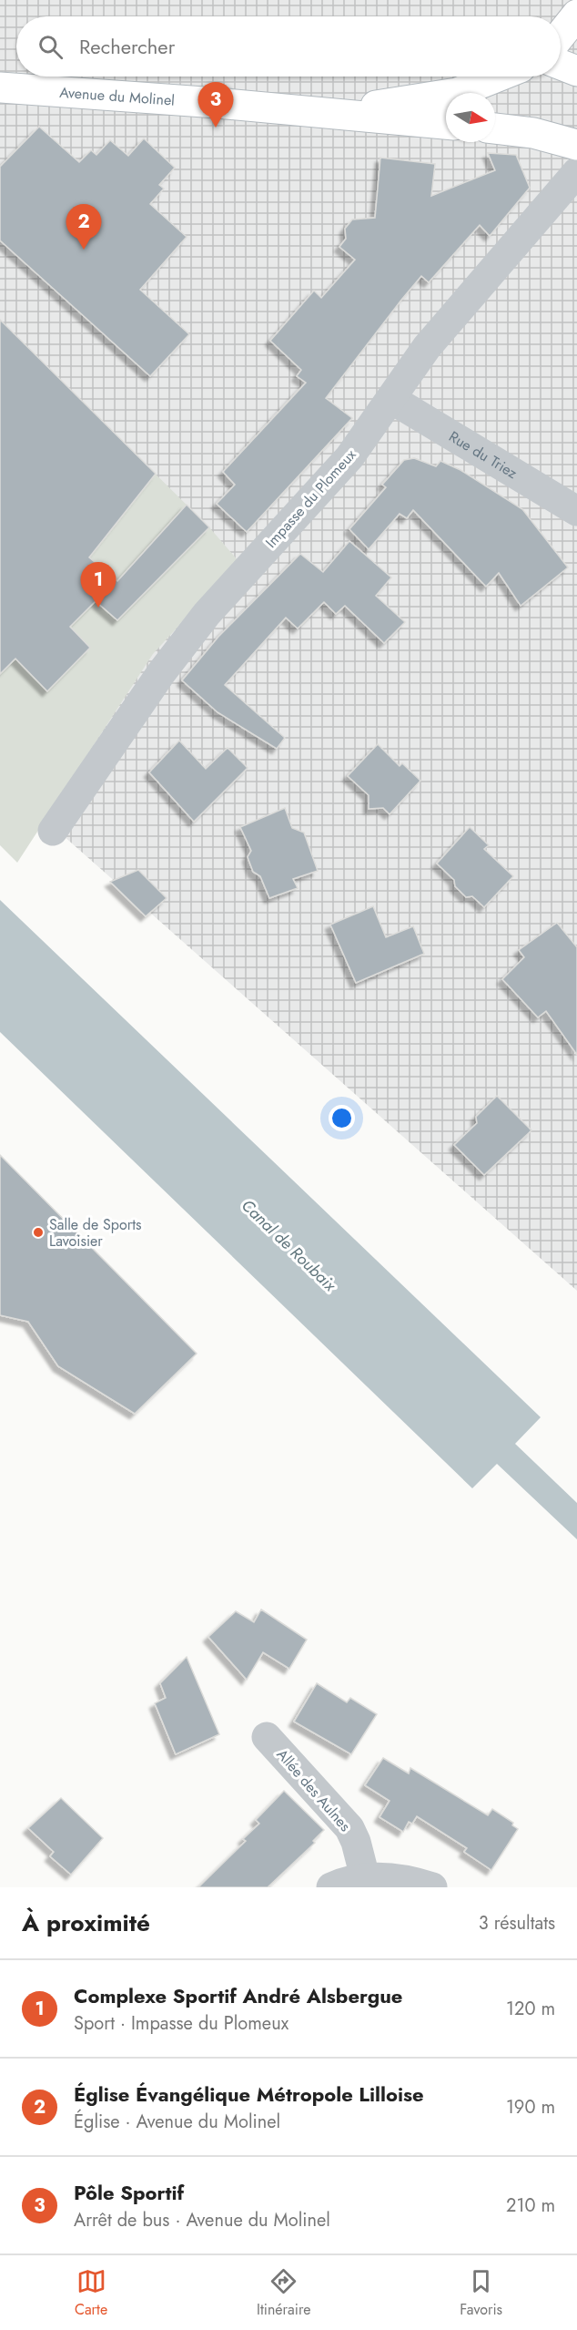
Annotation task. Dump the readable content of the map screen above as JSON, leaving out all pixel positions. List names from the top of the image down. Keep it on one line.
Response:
{"streets":{"main road":["Avenue du Molinel"],"street":["Rue du Triez","Impasse du Plomeux","Allée des Aulnes"]},"crossings":[["Rue du Triez","Impasse du Plomeux"]],"water":["Canal de Roubaix"],"places":["Salle de Sports Lavoisier"],"north":"right","page":{"search":"Rechercher","pins":["3","2","1"],"heading":["À proximité","3 résultats"],"list":[{"mark":"1","name":"Complexe Sportif André Alsbergue","note":"Sport · Impasse du Plomeux","value":"120 m"},{"mark":"2","name":"Église Évangélique Métropole Lilloise","note":"Église · Avenue du Molinel","value":"190 m"},{"mark":"3","name":"Pôle Sportif","note":"Arrêt de bus · Avenue du Molinel","value":"210 m"}],"nav":["Carte","Itinéraire","Favoris"]}}
